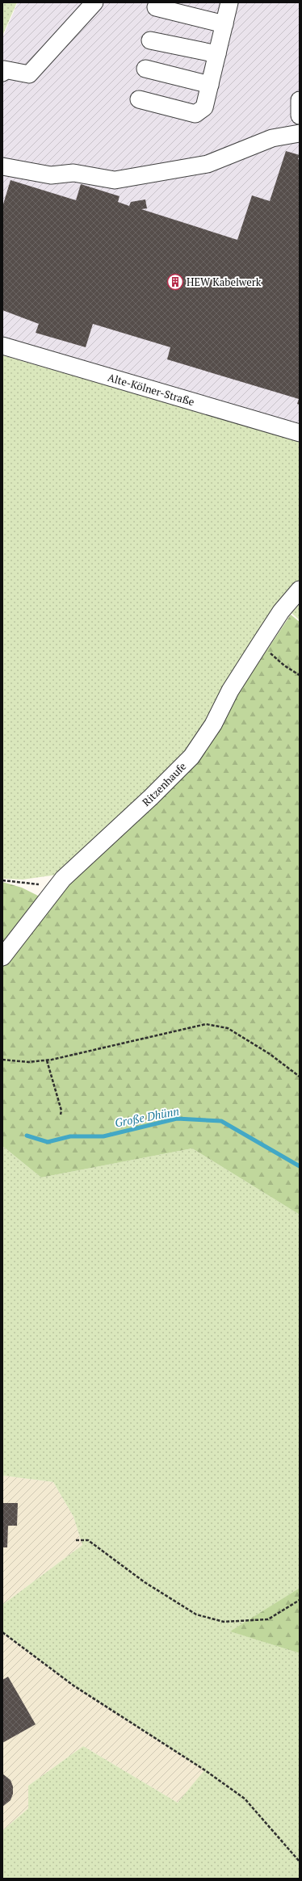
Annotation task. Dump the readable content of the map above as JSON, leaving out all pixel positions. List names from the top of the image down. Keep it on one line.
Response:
{"streets":{"street":["Alte-Kölner-Straße","Ritzenhaufe"]},"water":["Große Dhünn"],"places":{"building":["HEW Kabelwerk"]}}
